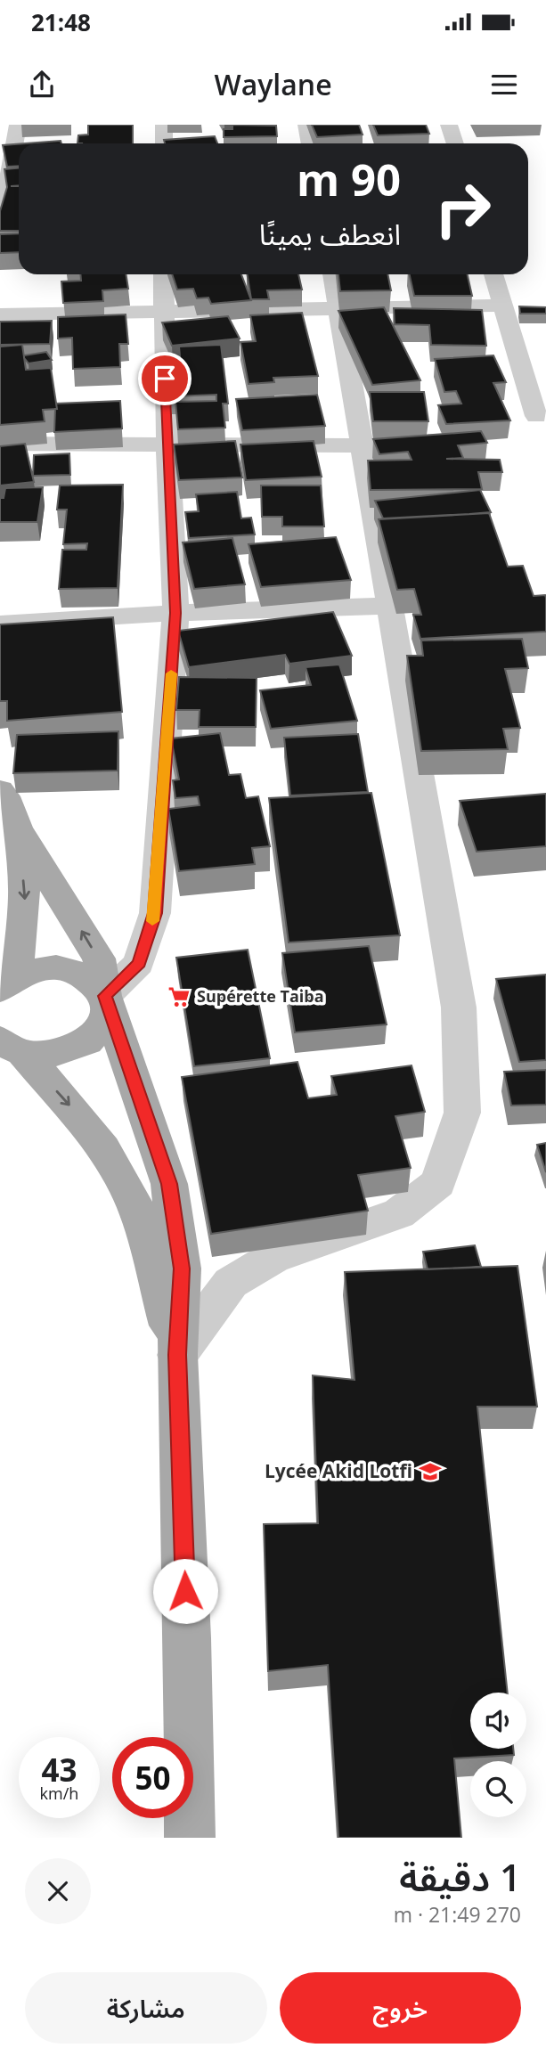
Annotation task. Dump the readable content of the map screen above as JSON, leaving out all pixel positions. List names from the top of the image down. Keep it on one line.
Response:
{"places":{"supermarket":["Supérette Taiba"],"school or university":["Lycée Akid Lotfi"]},"page":{"status":"21:48","header":"Waylane","turn":["90 m","انعطف يمينًا"],"speed":"43 km/h","limit":"50","heading":["1 دقيقة","270 m · 21:49"],"buttons":["خروج","مشاركة"]}}
